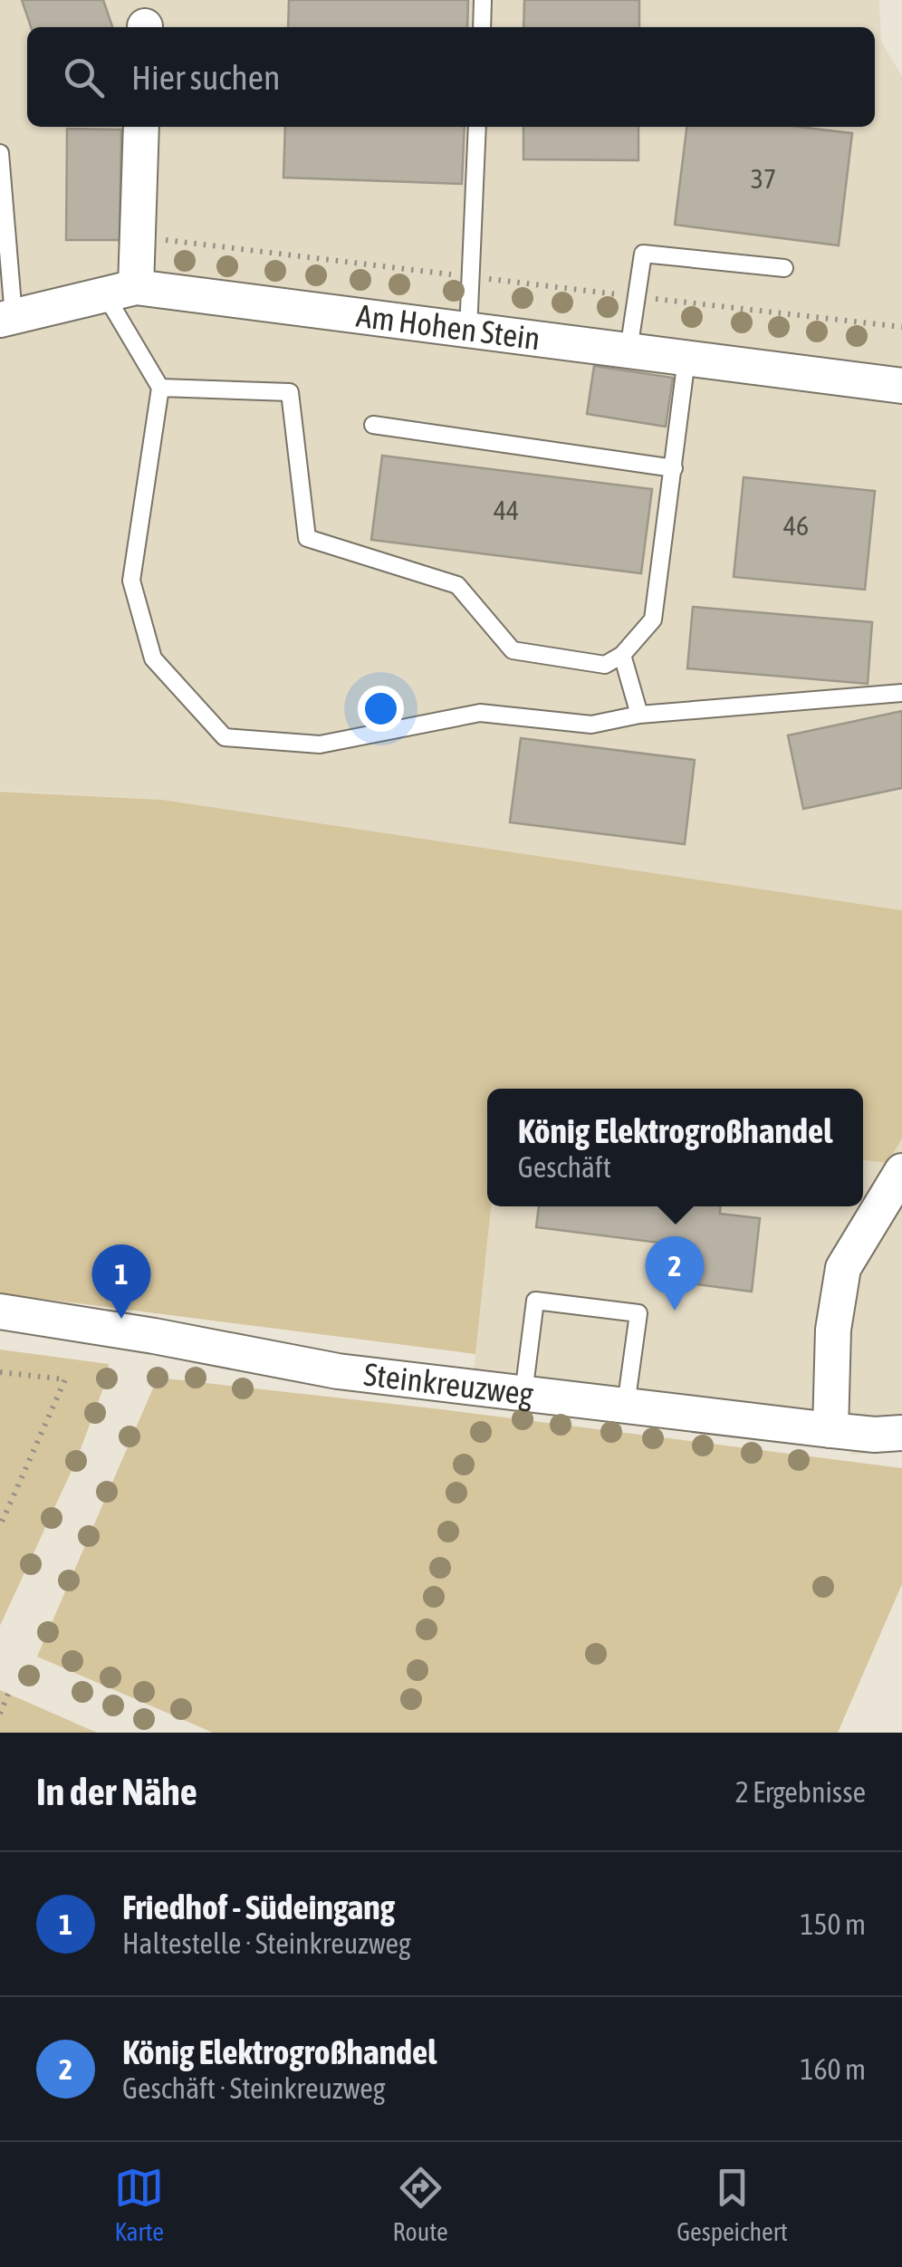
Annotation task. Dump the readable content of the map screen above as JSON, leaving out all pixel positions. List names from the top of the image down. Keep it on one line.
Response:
{"streets":{"street":["Am Hohen Stein","Steinkreuzweg"]},"house_numbers":["37","44","46"],"page":{"search":"Hier suchen","popup":["König Elektrogroßhandel","Geschäft"],"pins":["2","1"],"heading":["In der Nähe","2 Ergebnisse"],"list":[{"mark":"1","name":"Friedhof - Südeingang","note":"Haltestelle · Steinkreuzweg","value":"150 m"},{"mark":"2","name":"König Elektrogroßhandel","note":"Geschäft · Steinkreuzweg","value":"160 m"}],"nav":["Karte","Route","Gespeichert"]}}
